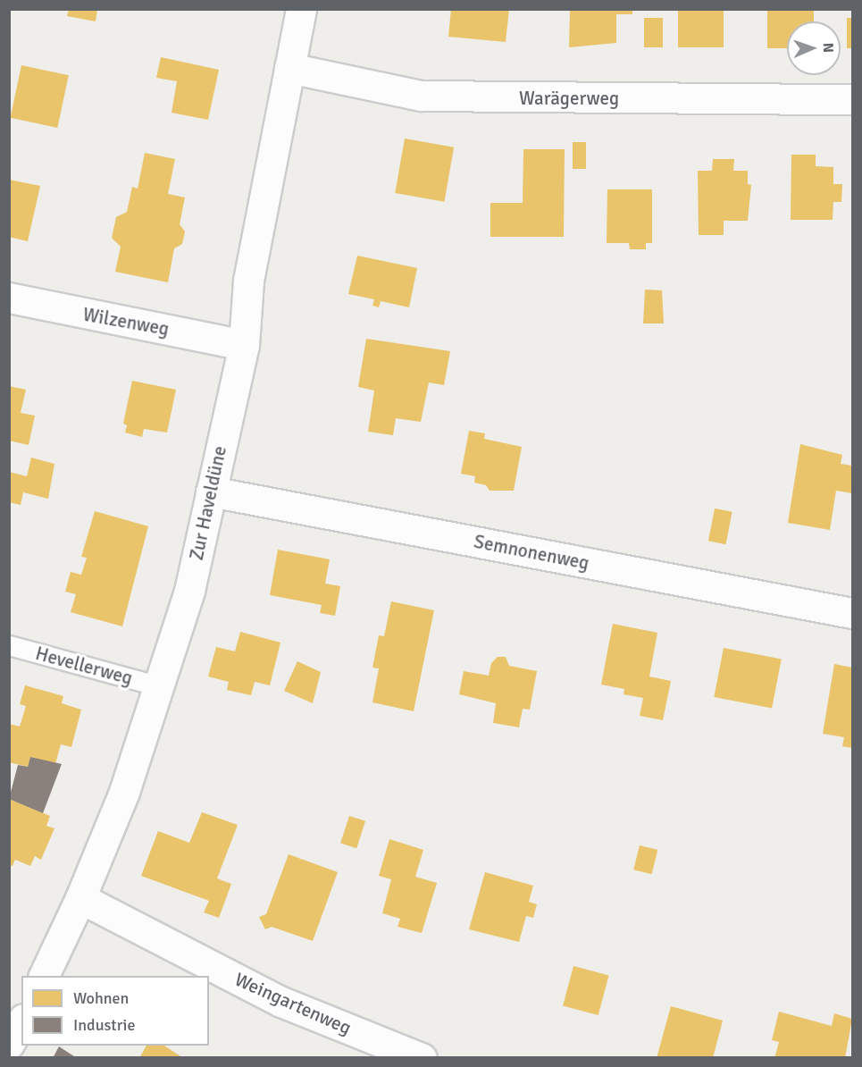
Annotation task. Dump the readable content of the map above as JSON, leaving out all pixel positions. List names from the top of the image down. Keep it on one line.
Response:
{"streets":{"street":["Warägerweg","Wilzenweg","Zur Haveldüne","Semnonenweg","Weingartenweg"],"lane":["Hevellerweg"]},"crossings":[["Warägerweg","Zur Haveldüne"],["Wilzenweg","Zur Haveldüne"],["Zur Haveldüne","Semnonenweg"],["Zur Haveldüne","Hevellerweg"],["Zur Haveldüne","Weingartenweg"]],"legend":["Wohnen","Industrie"],"north":"right"}
